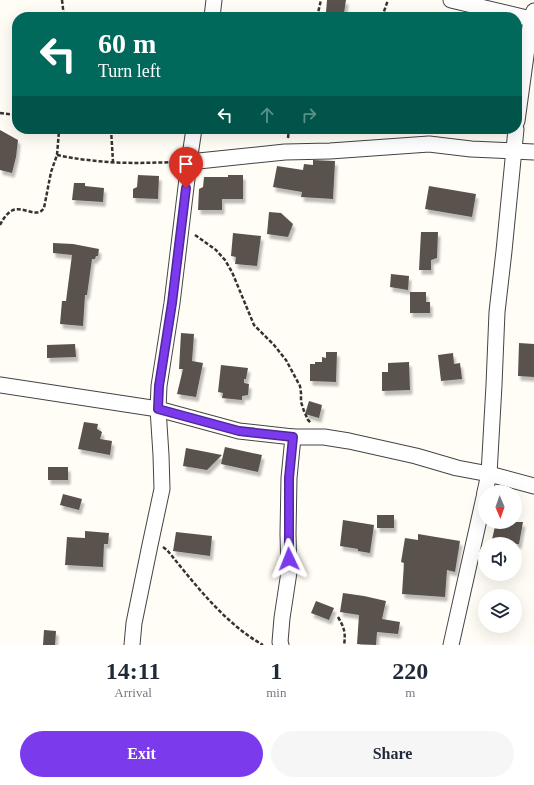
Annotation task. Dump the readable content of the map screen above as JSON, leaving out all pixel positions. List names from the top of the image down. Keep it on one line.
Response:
{"north":"bottom","page":{"turn":["60 m","Turn left"],"eta":["14:11","Arrival","1","min","220","m"],"buttons":["Exit","Share"]}}
